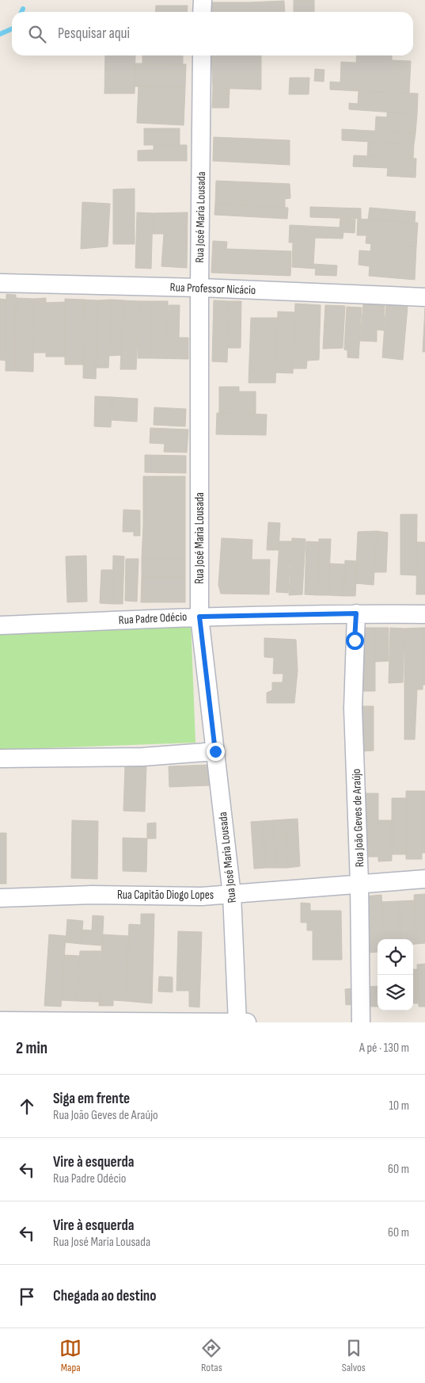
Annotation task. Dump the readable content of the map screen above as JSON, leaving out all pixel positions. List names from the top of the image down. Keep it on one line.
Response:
{"streets":{"street":["Rua José Maria Lousada","Rua Professor Nicácio","Rua Padre Odécio","Rua João Geves de Araújo","Rua Capitão Diogo Lopes"]},"crossings":[["Rua José Maria Lousada","Rua Professor Nicácio"],["Rua José Maria Lousada","Rua Padre Odécio"],["Rua José Maria Lousada","Rua Capitão Diogo Lopes"],["Rua Padre Odécio","Rua João Geves de Araújo"],["Rua João Geves de Araújo","Rua Capitão Diogo Lopes"]],"page":{"search":"Pesquisar aqui","heading":["2 min","A pé · 130 m"],"list":[["Siga em frente","Rua João Geves de Araújo","10 m"],["Vire à esquerda","Rua Padre Odécio","60 m"],["Vire à esquerda","Rua José Maria Lousada","60 m"],"Chegada ao destino"],"nav":["Mapa","Rotas","Salvos"]}}
